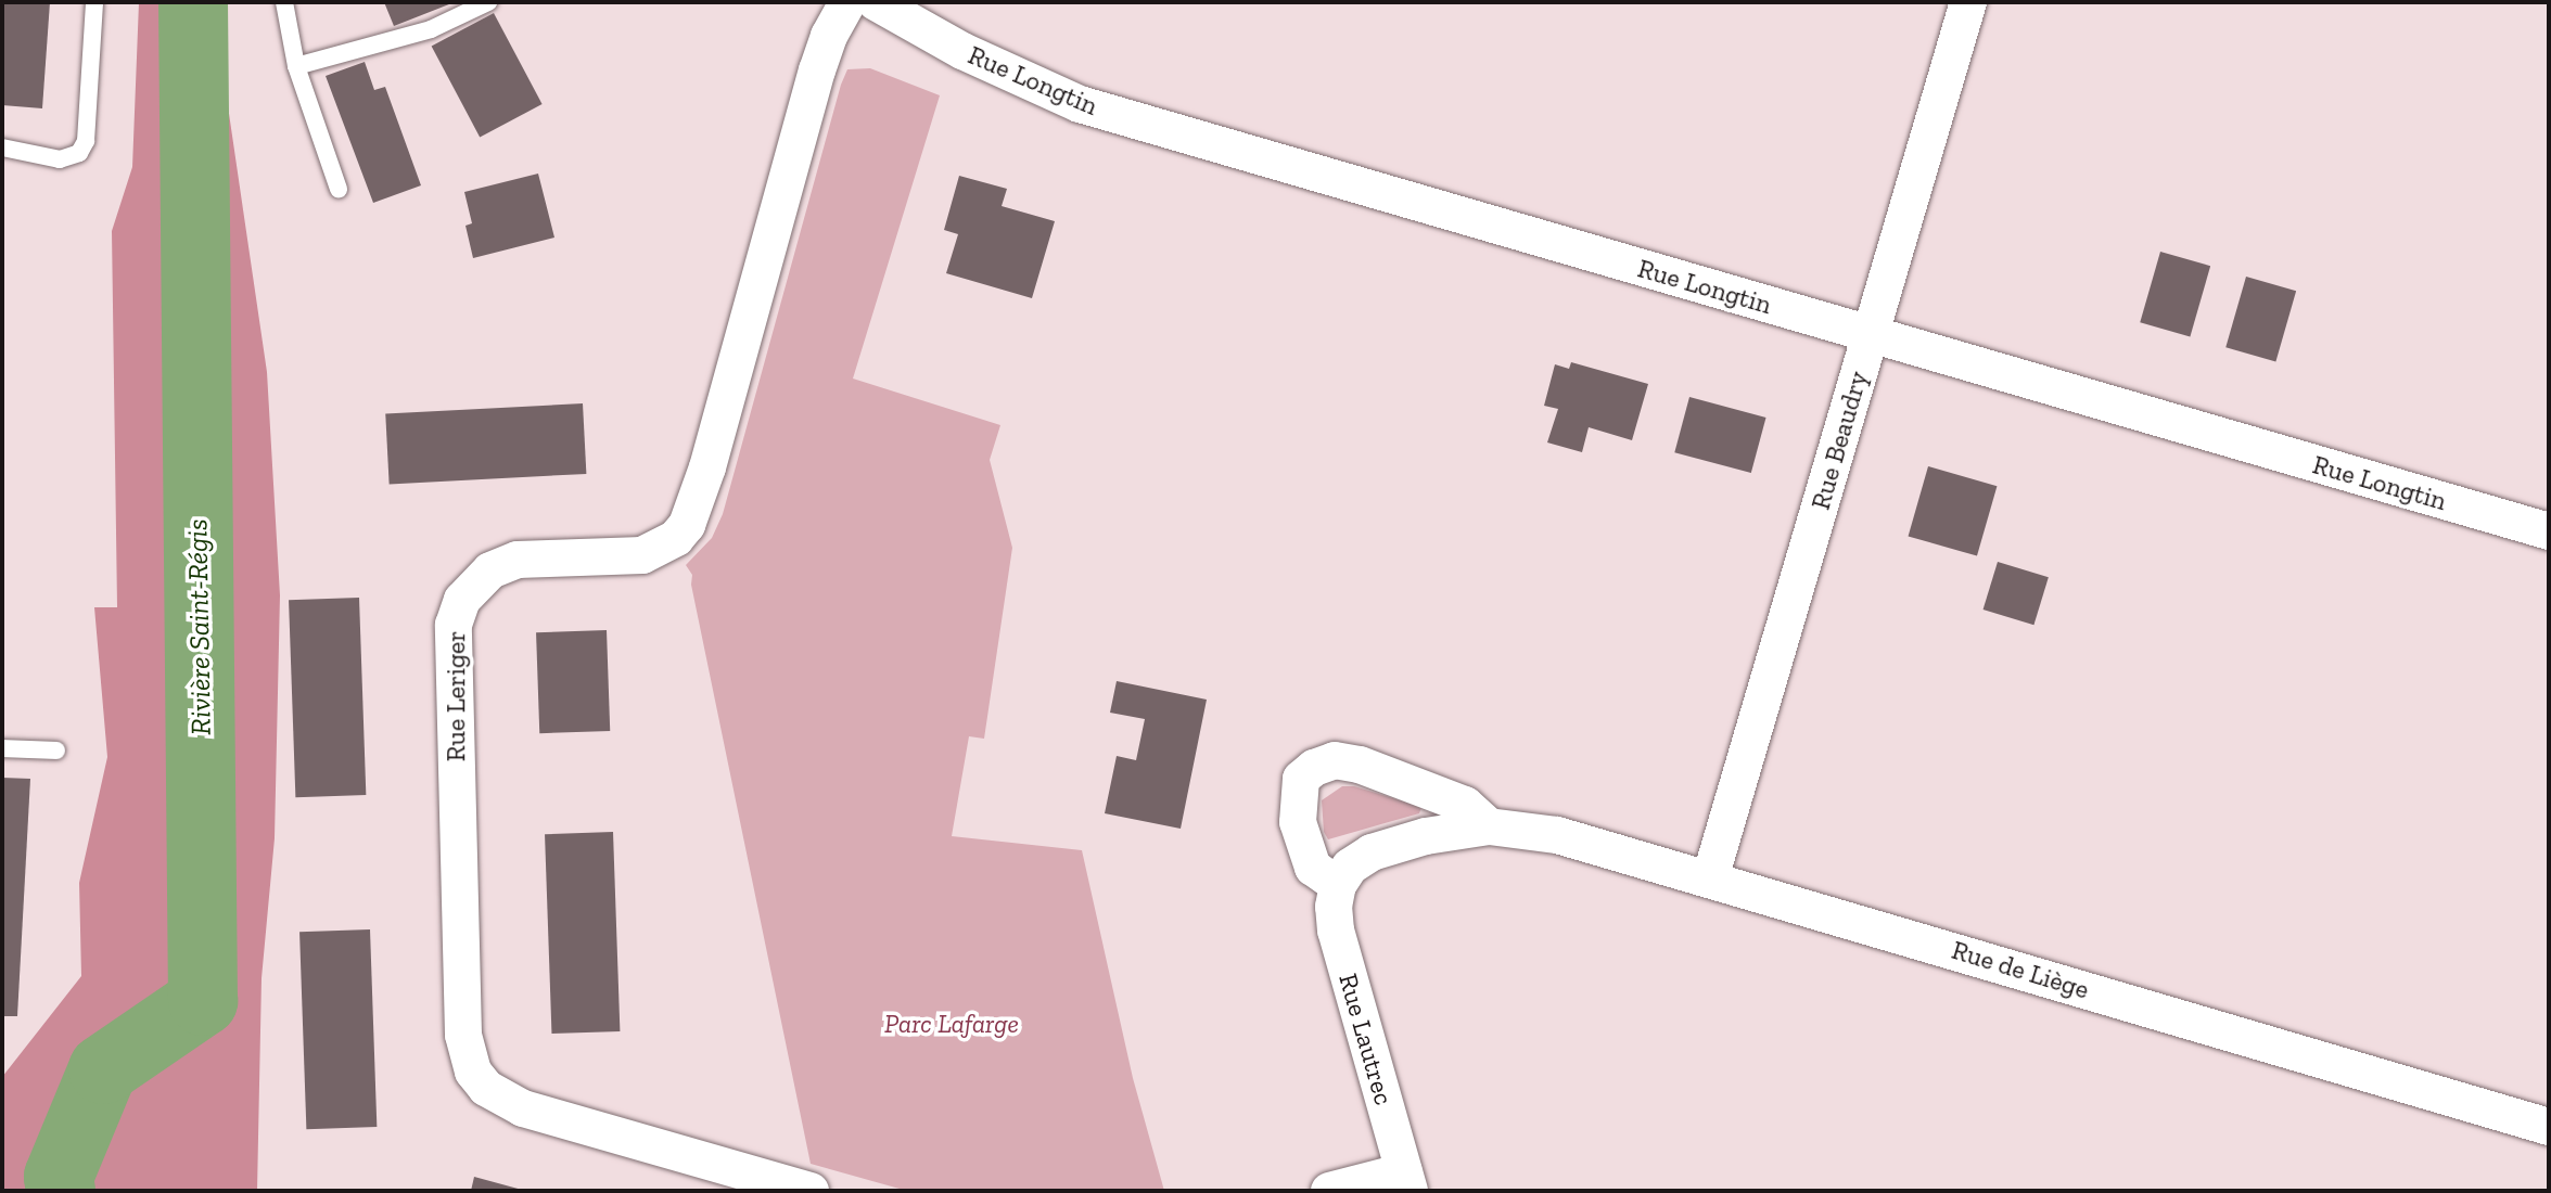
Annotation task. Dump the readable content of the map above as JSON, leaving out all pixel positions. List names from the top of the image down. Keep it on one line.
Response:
{"streets":{"street":["Rue Longtin","Rue Beaudry","Rue Leriger","Rue de Liège","Rue Lautrec"]},"crossings":[["Rue Longtin","Rue Beaudry"],["Rue Beaudry","Rue de Liège"],["Rue de Liège","Rue Lautrec"]],"water":["Rivière Saint-Régis"],"parks":["Parc Lafarge"]}
